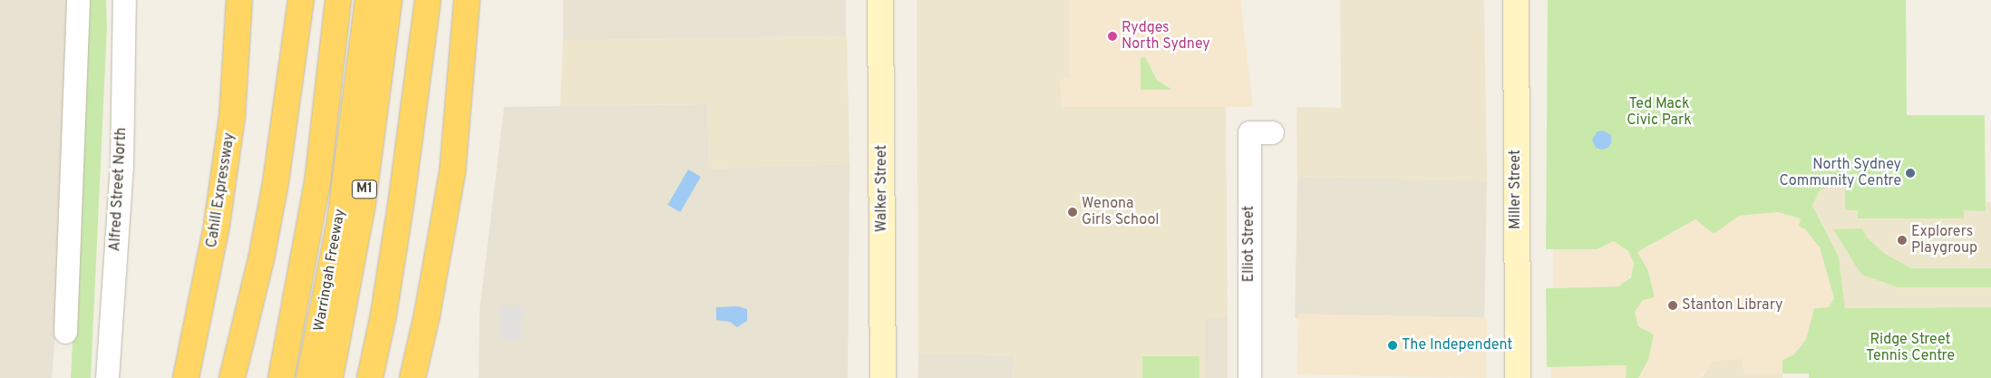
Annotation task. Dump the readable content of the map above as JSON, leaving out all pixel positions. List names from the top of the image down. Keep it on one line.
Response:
{"streets":{"highway":["M1","Cahill Expressway","Warringah Freeway"],"street":["Walker Street","Alfred Street North","Miller Street","Elliot Street"]},"parks":["Ted Mack Civic Park","Ridge Street Tennis Centre"],"places":["Rydges North Sydney","North Sydney Community Centre","Wenona Girls School","Explorers Playgroup","Stanton Library","The Independent"]}
